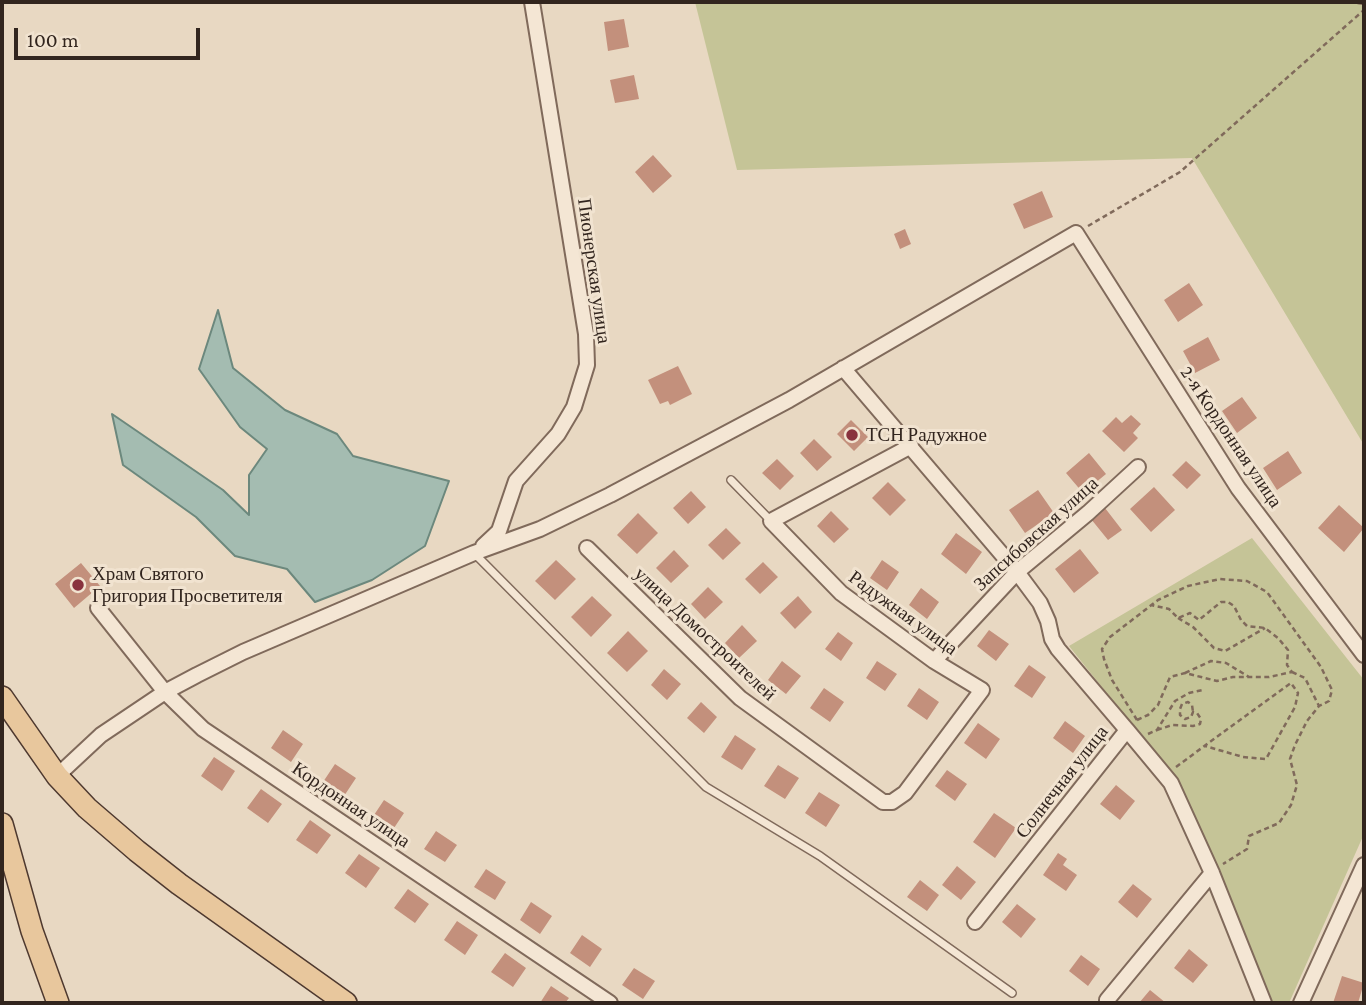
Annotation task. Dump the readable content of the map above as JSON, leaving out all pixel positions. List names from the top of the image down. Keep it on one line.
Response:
{"streets":{"street":["Пионерская улица","2-я Кордонная улица","Запсибовская улица","Радужная улица","улица Домостроителей","Солнечная улица","Кордонная улица"]},"crossings":[["Запсибовская улица","Радужная улица"],["Радужная улица","улица Домостроителей"]],"places":["ТСН Радужное","Храм Святого Григория Просветителя"],"scale_bar":"100 m"}
